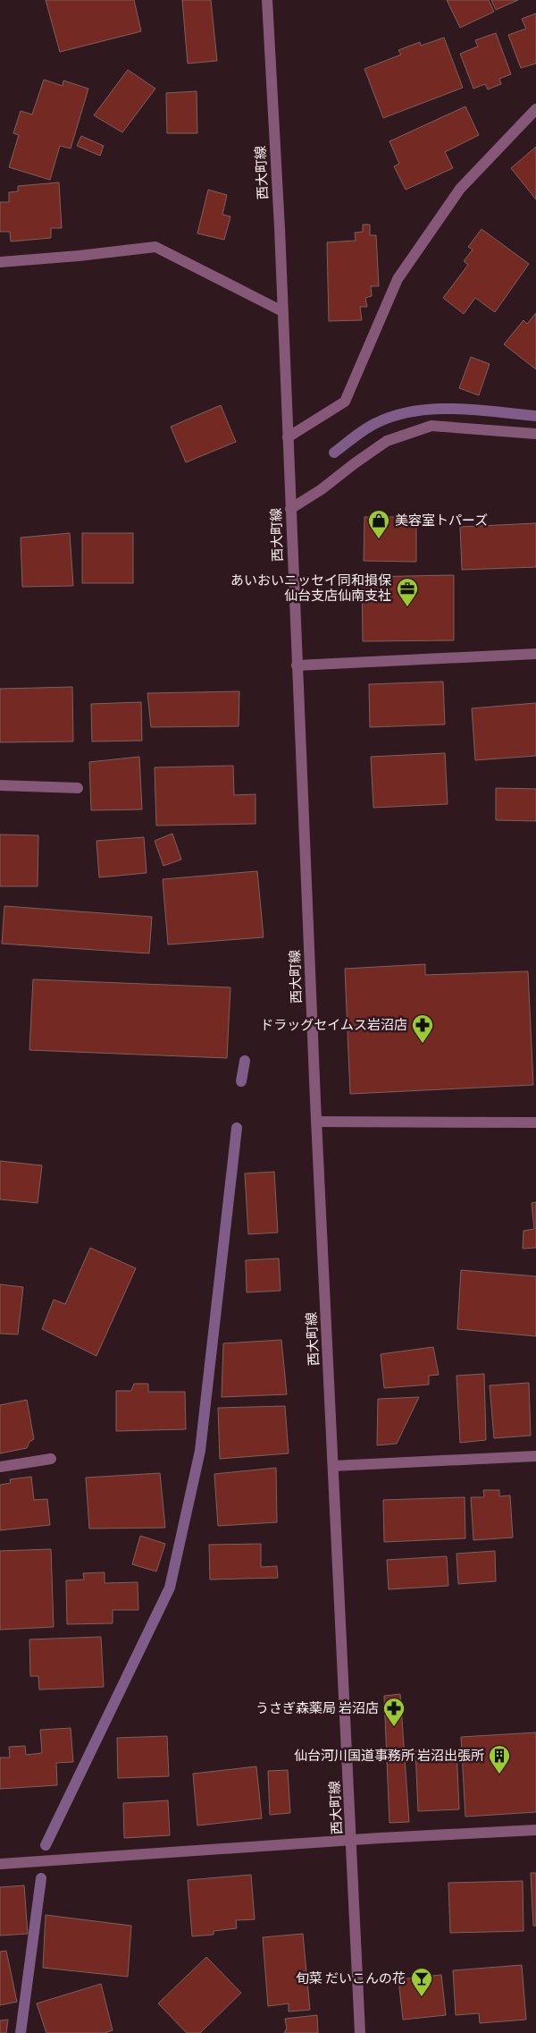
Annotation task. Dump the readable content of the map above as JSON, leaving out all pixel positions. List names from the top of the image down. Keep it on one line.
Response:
{"streets":{"street":["西大町線"]},"places":{"shop":["美容室トパーズ"],"office":["あいおいニッセイ同和損保 仙台支店仙南支社"],"pharmacy":["ドラッグセイムス岩沼店","うさぎ森薬局 岩沼店"],"building":["仙台河川国道事務所 岩沼出張所"],"bar":["旬菜 だいこんの花"]}}
